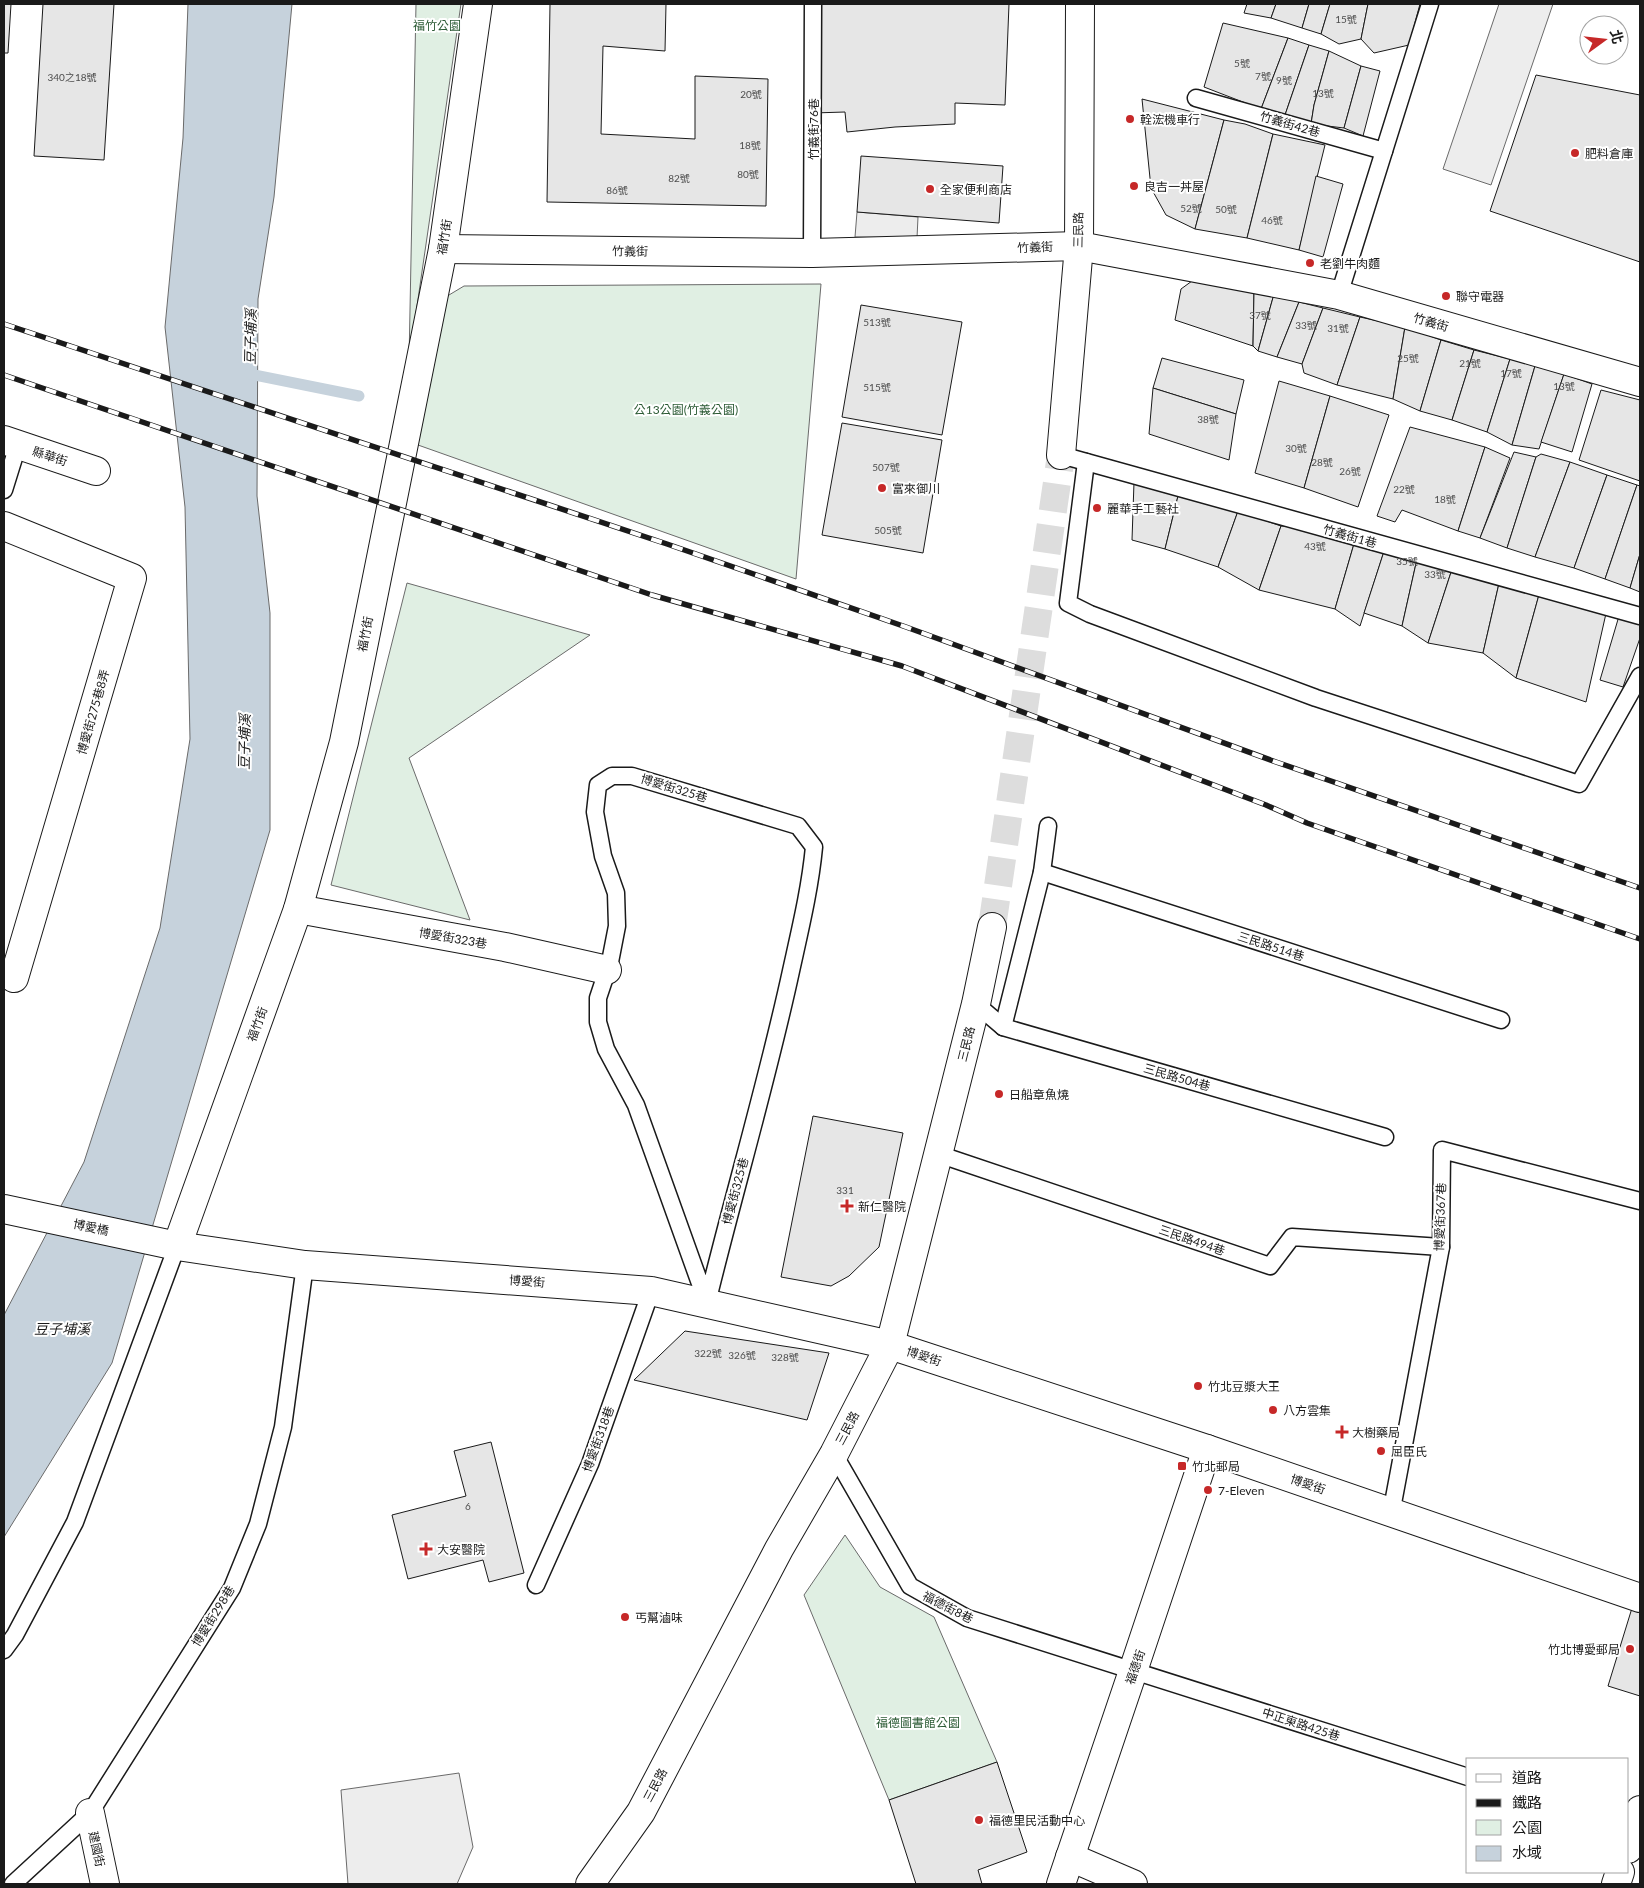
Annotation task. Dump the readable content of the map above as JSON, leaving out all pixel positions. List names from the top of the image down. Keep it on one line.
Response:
{"streets":{"street":["三民路","福竹街","竹義街","縣華街","博愛街275巷8弄","博愛街323巷","博愛橋","博愛街","福德街","建國街"],"lane":["竹義街42巷","竹義街76巷","竹義街1巷","博愛街325巷","三民路514巷","三民路504巷","博愛街367巷","三民路494巷","博愛街318巷","福德街8巷","博愛街298巷","中正東路425巷"]},"crossings":[["竹義街76巷","竹義街"],["三民路","竹義街"],["三民路","竹義街1巷"],["三民路","三民路504巷"],["三民路","三民路494巷"],["三民路","博愛街"],["三民路","福德街8巷"],["福竹街","竹義街"],["福竹街","博愛街323巷"],["福竹街","博愛橋"],["福竹街","博愛街"],["博愛街325巷","博愛街323巷"],["博愛街325巷","博愛街"],["博愛街367巷","三民路494巷"],["博愛街367巷","博愛街"],["博愛橋","博愛街"],["博愛街","博愛街318巷"],["博愛街","博愛街298巷"],["博愛街","福德街"],["福德街8巷","福德街"],["福德街8巷","中正東路425巷"],["博愛街298巷","建國街"],["福德街","中正東路425巷"]],"water":["豆子埔溪"],"parks":["福竹公園","公13公園(竹義公園)","福德圖書館公園"],"places":{"other":["輇浤機車行","肥料倉庫","良吉一丼屋","全家便利商店","老劉牛肉麵","聯守電器","富來御川","麗華手工藝社","日船章魚燒","竹北豆漿大王","八方雲集","屈臣氏","7-Eleven","丐幫滷味","竹北博愛郵局","福德里民活動中心"],"health":["新仁醫院","大樹藥局","大安醫院"],"transit":["竹北郵局"]},"house_numbers":["15號","5號","7號","340之18號","9號","13號","20號","18號","80號","82號","86號","52號","50號","46號","37號","513號","33號","31號","25號","21號","17號","13號","515號","38號","30號","28號","507號","26號","22號","18號","505號","43號","35號","33號","331","322號","326號","328號","6"],"legend":["道路","鐵路","公園","水域"],"north":"right"}
